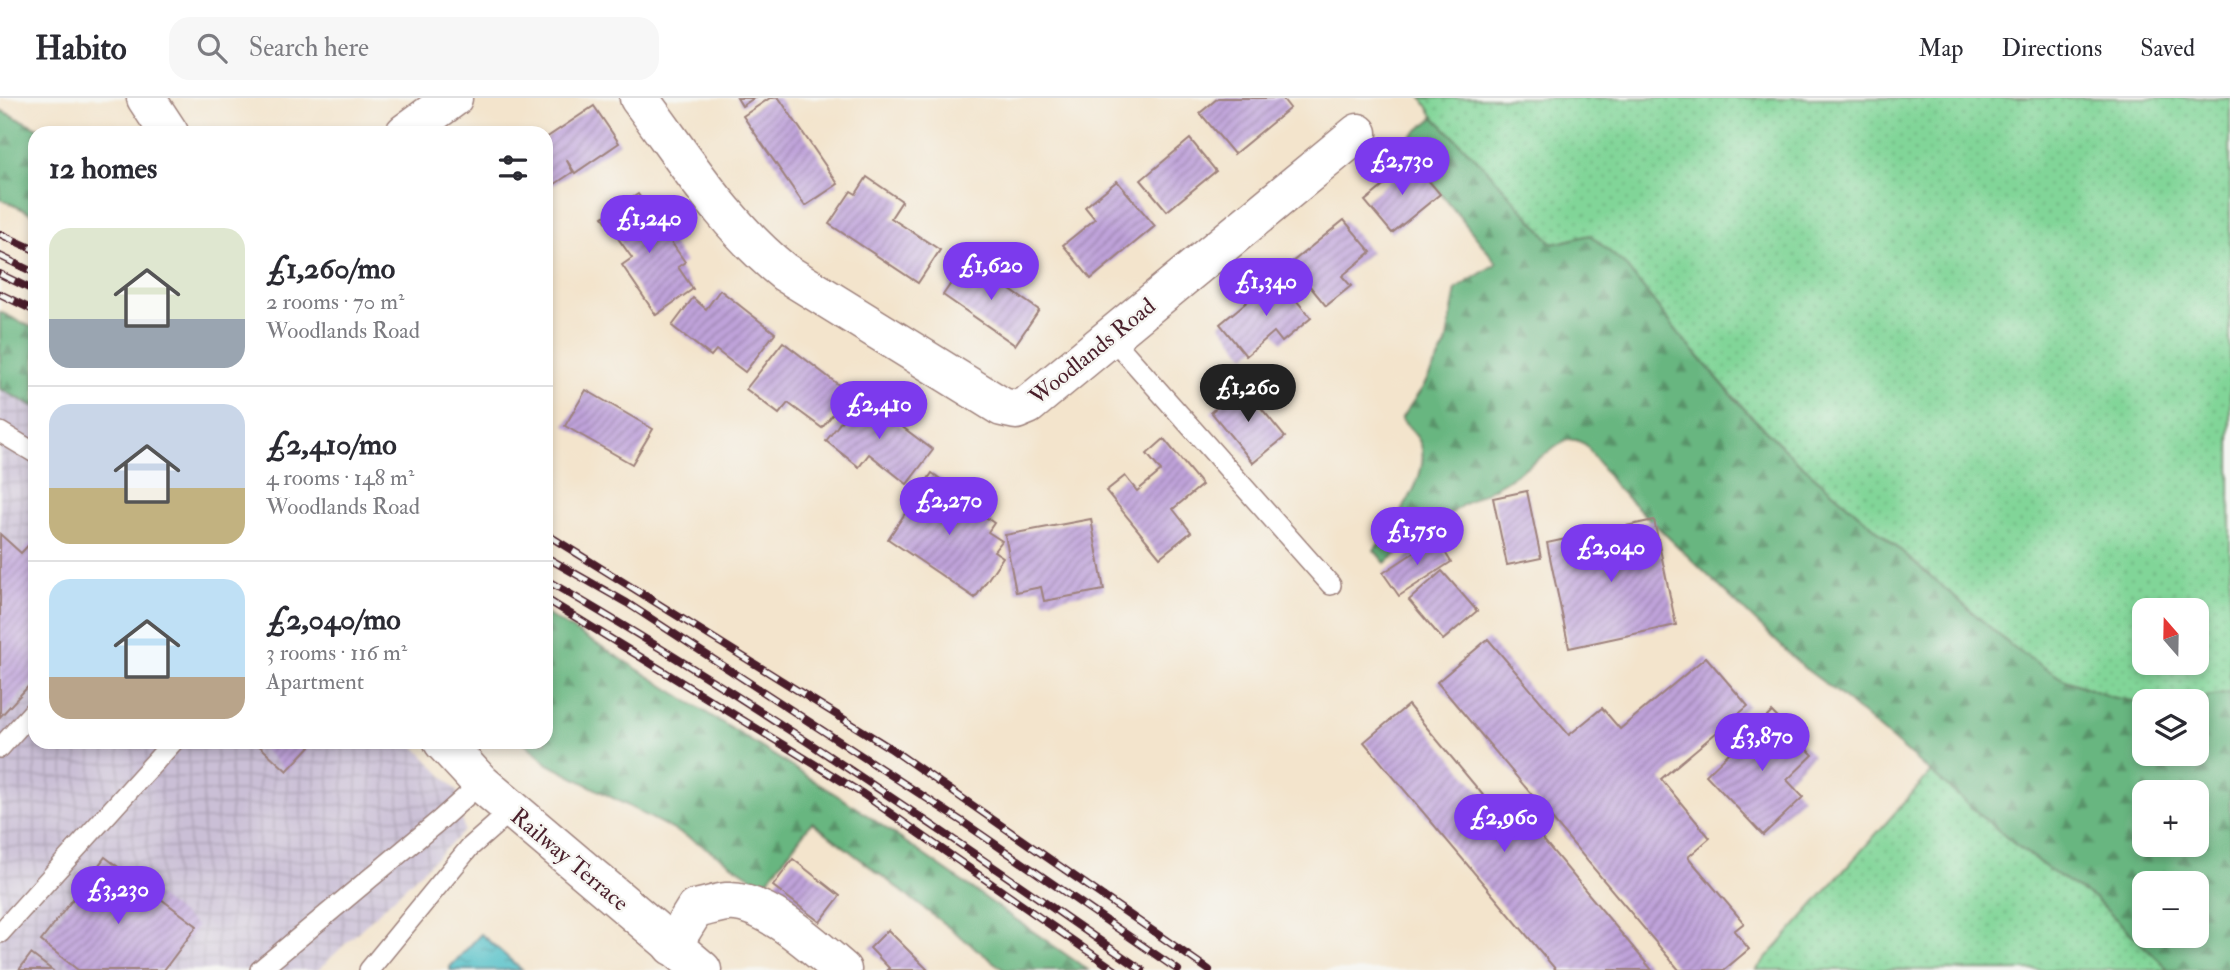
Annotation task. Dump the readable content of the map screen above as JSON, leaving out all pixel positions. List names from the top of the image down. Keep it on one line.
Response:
{"streets":{"street":["Woodlands Road","Railway Terrace"]},"north":"top","page":{"header":"Habito","search":"Search here","nav":["Map","Directions","Saved"],"heading":"12 homes","price":["£2,730","£1,240","£1,620","£1,340","£1,260","£2,410","£2,270","£1,750","£2,040","£3,870","£2,960","£3,230"],"list":[{"name":"£1,260/mo","note":"2 rooms · 70 m² · Woodlands Road"},{"name":"£2,410/mo","note":"4 rooms · 148 m² · Woodlands Road"},{"name":"£2,040/mo","note":"3 rooms · 116 m² · Apartment"}],"map_buttons":["+","−"]}}
